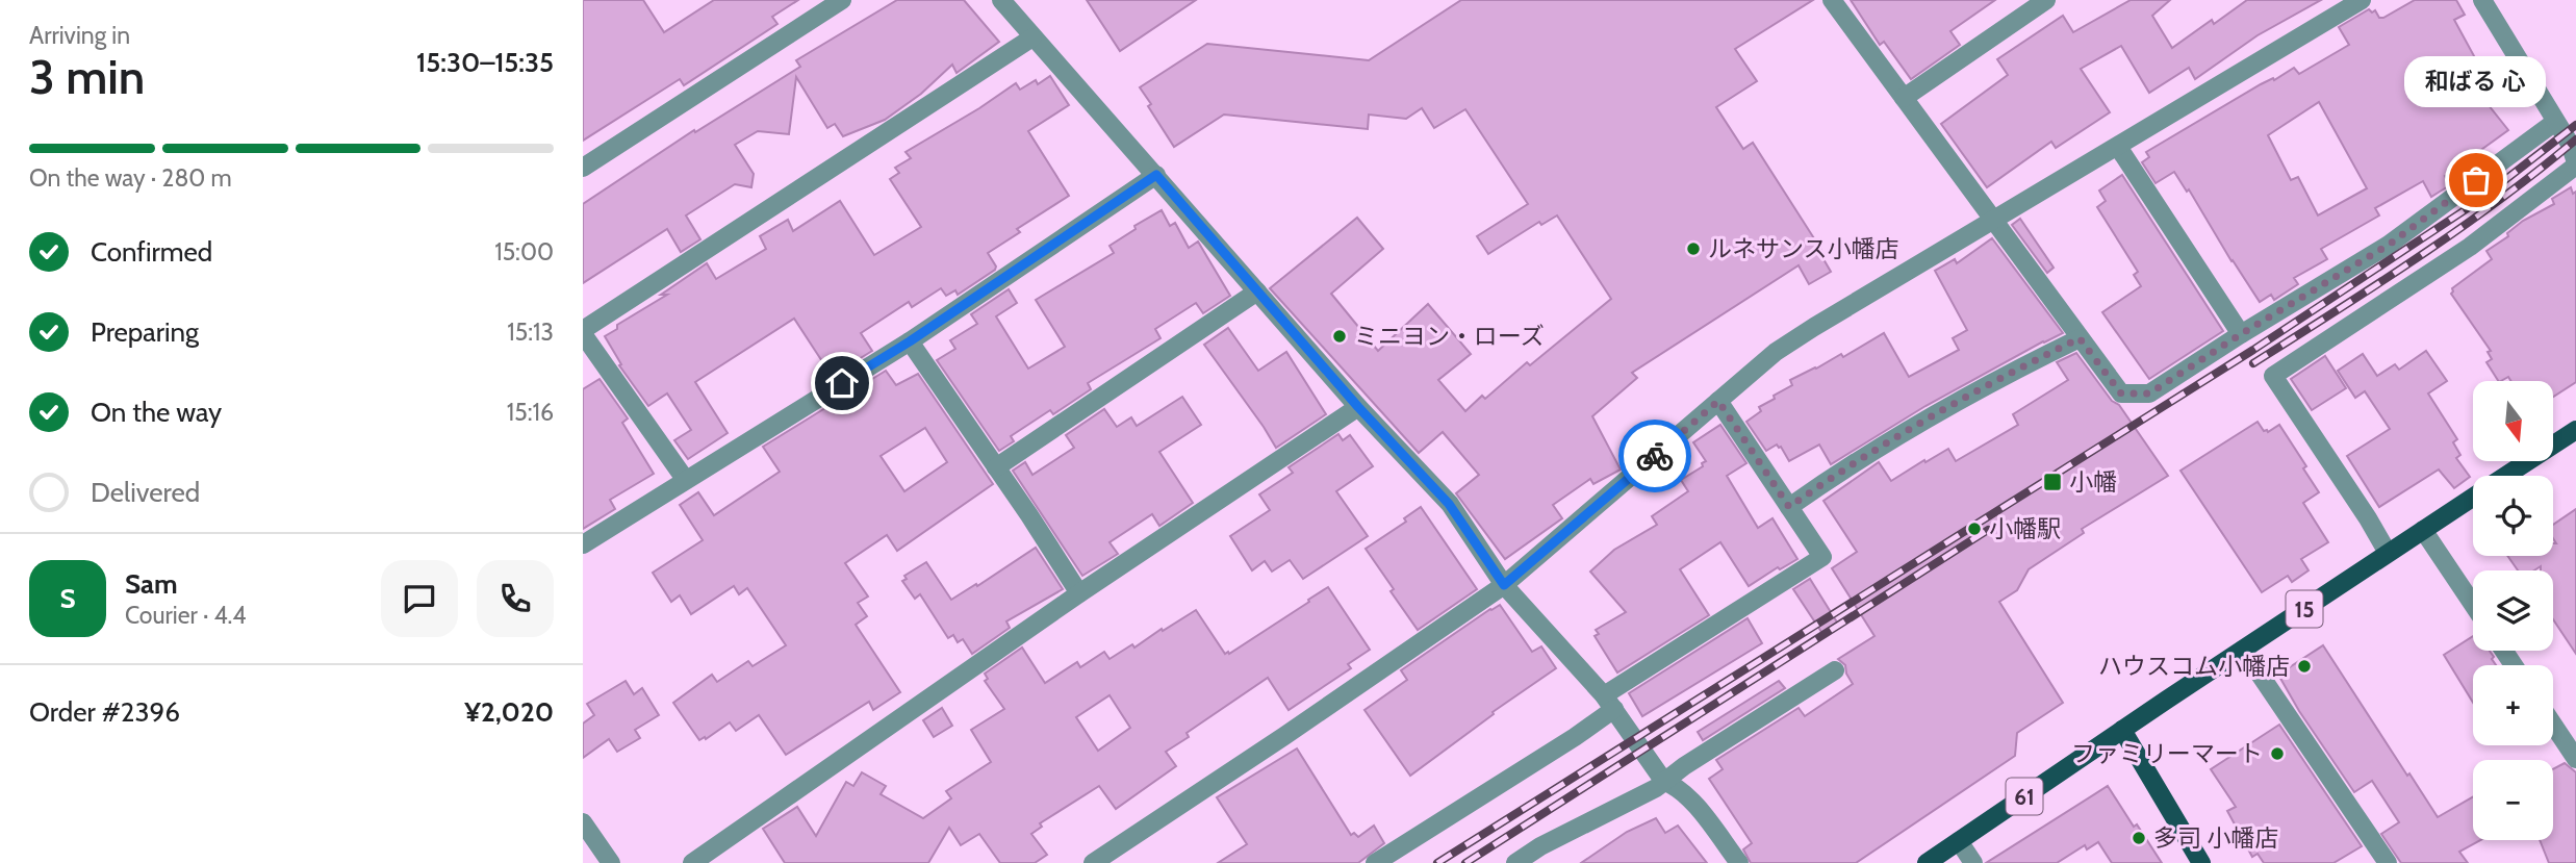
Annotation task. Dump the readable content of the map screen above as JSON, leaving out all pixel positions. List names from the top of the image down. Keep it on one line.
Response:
{"streets":{"main road":["15","61"]},"crossings":[["15","61"]],"places":{"other":["和ばる 心","ルネサンス小幡店","ミニヨン・ローズ","小幡駅","ハウスコム小幡店","ファミリーマート","多司 小幡店"],"transit":["小幡"]},"north":"bottom","page":{"heading":["3 min","Arriving in","15:30–15:35"],"panel":["Sam","Courier · 4.4","Order #2396","¥2,020"],"bubble":"和ばる 心","bar":"On the way · 280 m","list":[["Confirmed","15:00"],["Preparing","15:13"],["On the way","15:16"],"Delivered"],"map_buttons":["+","−"],"round":"S"}}
